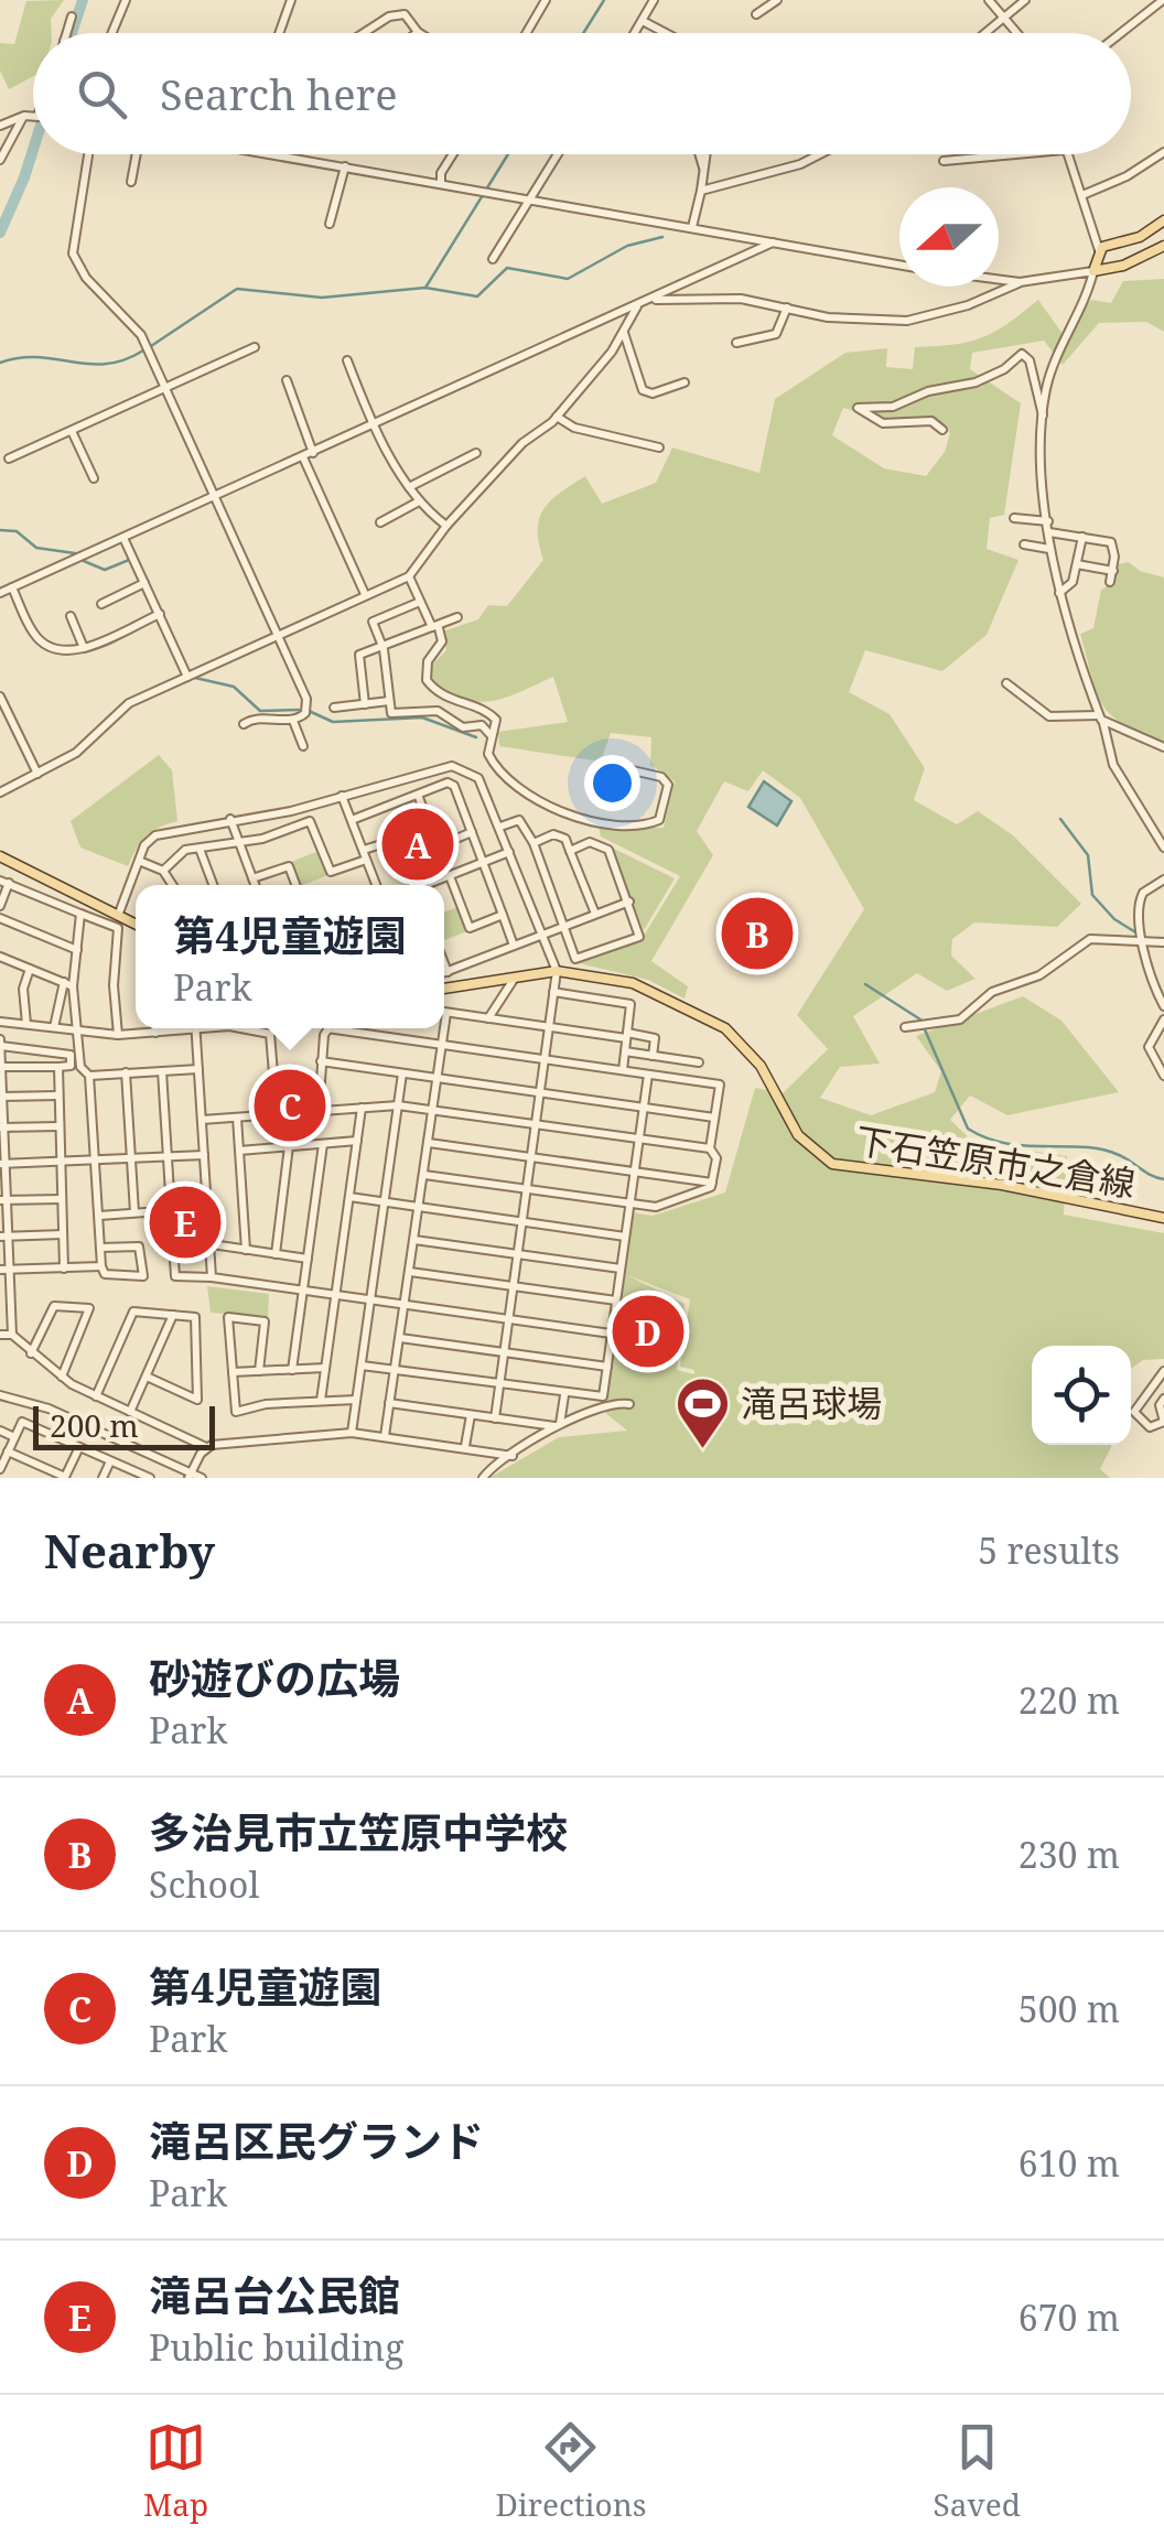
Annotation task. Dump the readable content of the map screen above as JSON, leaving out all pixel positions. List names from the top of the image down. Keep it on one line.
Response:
{"streets":{"main road":["下石笠原市之倉線"]},"places":{"sports":["滝呂球場"]},"scale_bar":"200 m","north":"left","page":{"search":"Search here","pins":["A","B","C","E","D"],"popup":["第4児童遊園","Park"],"scale":"200 m","heading":["Nearby","5 results"],"list":[{"mark":"A","name":"砂遊びの広場","note":"Park","value":"220 m"},{"mark":"B","name":"多治見市立笠原中学校","note":"School","value":"230 m"},{"mark":"C","name":"第4児童遊園","note":"Park","value":"500 m"},{"mark":"D","name":"滝呂区民グランド","note":"Park","value":"610 m"},{"mark":"E","name":"滝呂台公民館","note":"Public building","value":"670 m"}],"nav":["Map","Directions","Saved"]}}
